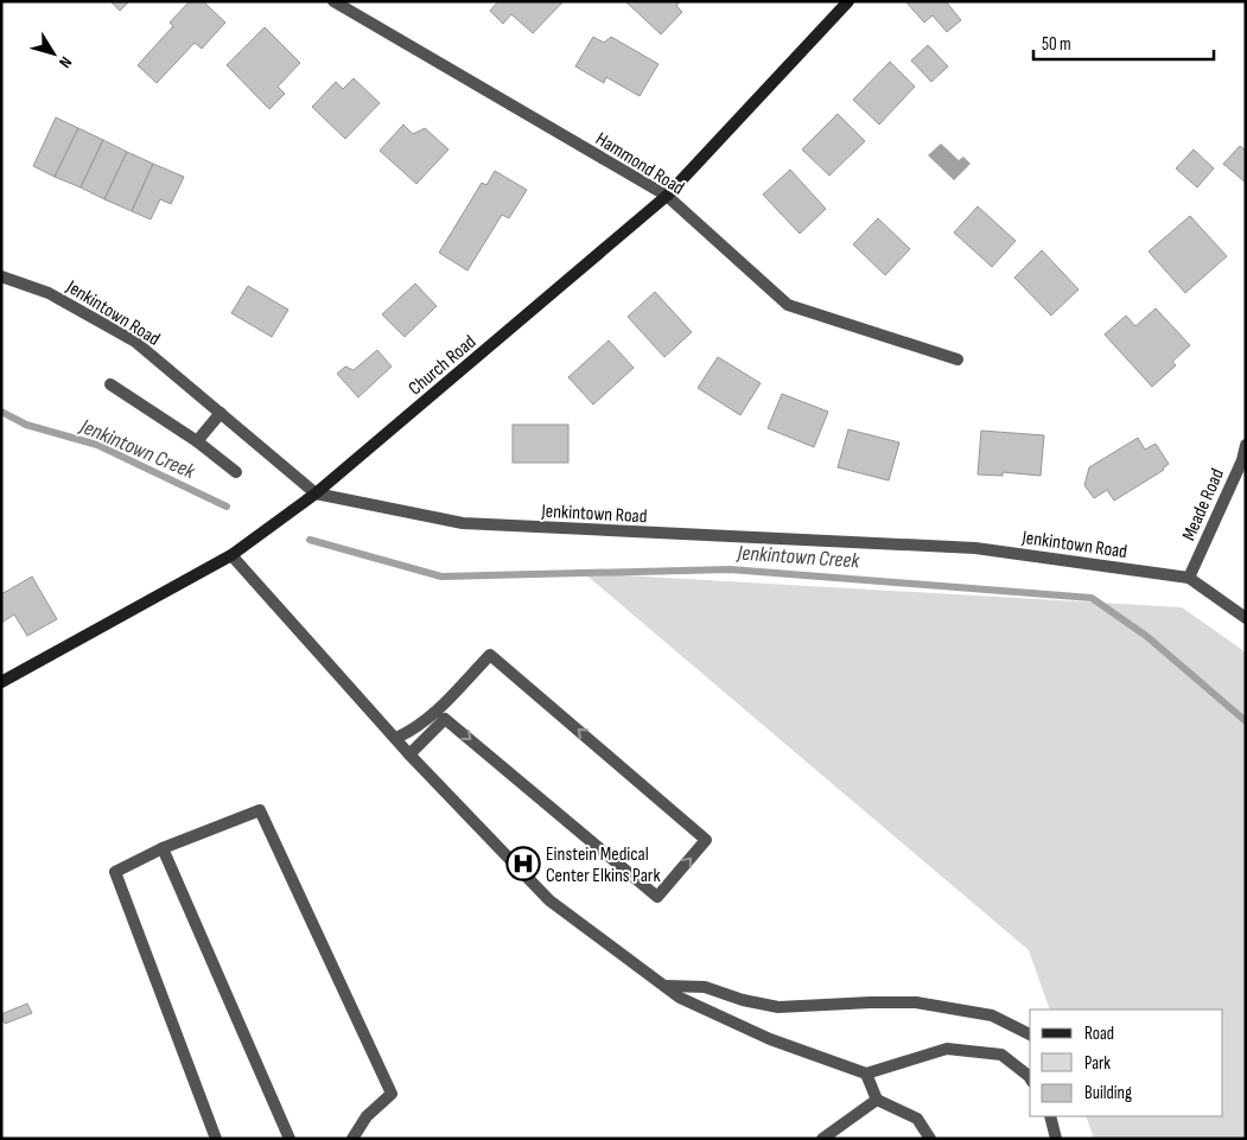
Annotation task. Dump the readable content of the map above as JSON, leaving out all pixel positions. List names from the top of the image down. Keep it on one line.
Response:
{"streets":{"street":["Hammond Road","Jenkintown Road","Church Road","Meade Road"]},"crossings":[["Hammond Road","Church Road"],["Jenkintown Road","Church Road"],["Jenkintown Road","Meade Road"]],"water":["Jenkintown Creek"],"places":{"hospital":["Einstein Medical Center Elkins Park"]},"legend":["Road","Park","Building"],"scale_bar":"50 m","north":"bottom right"}
